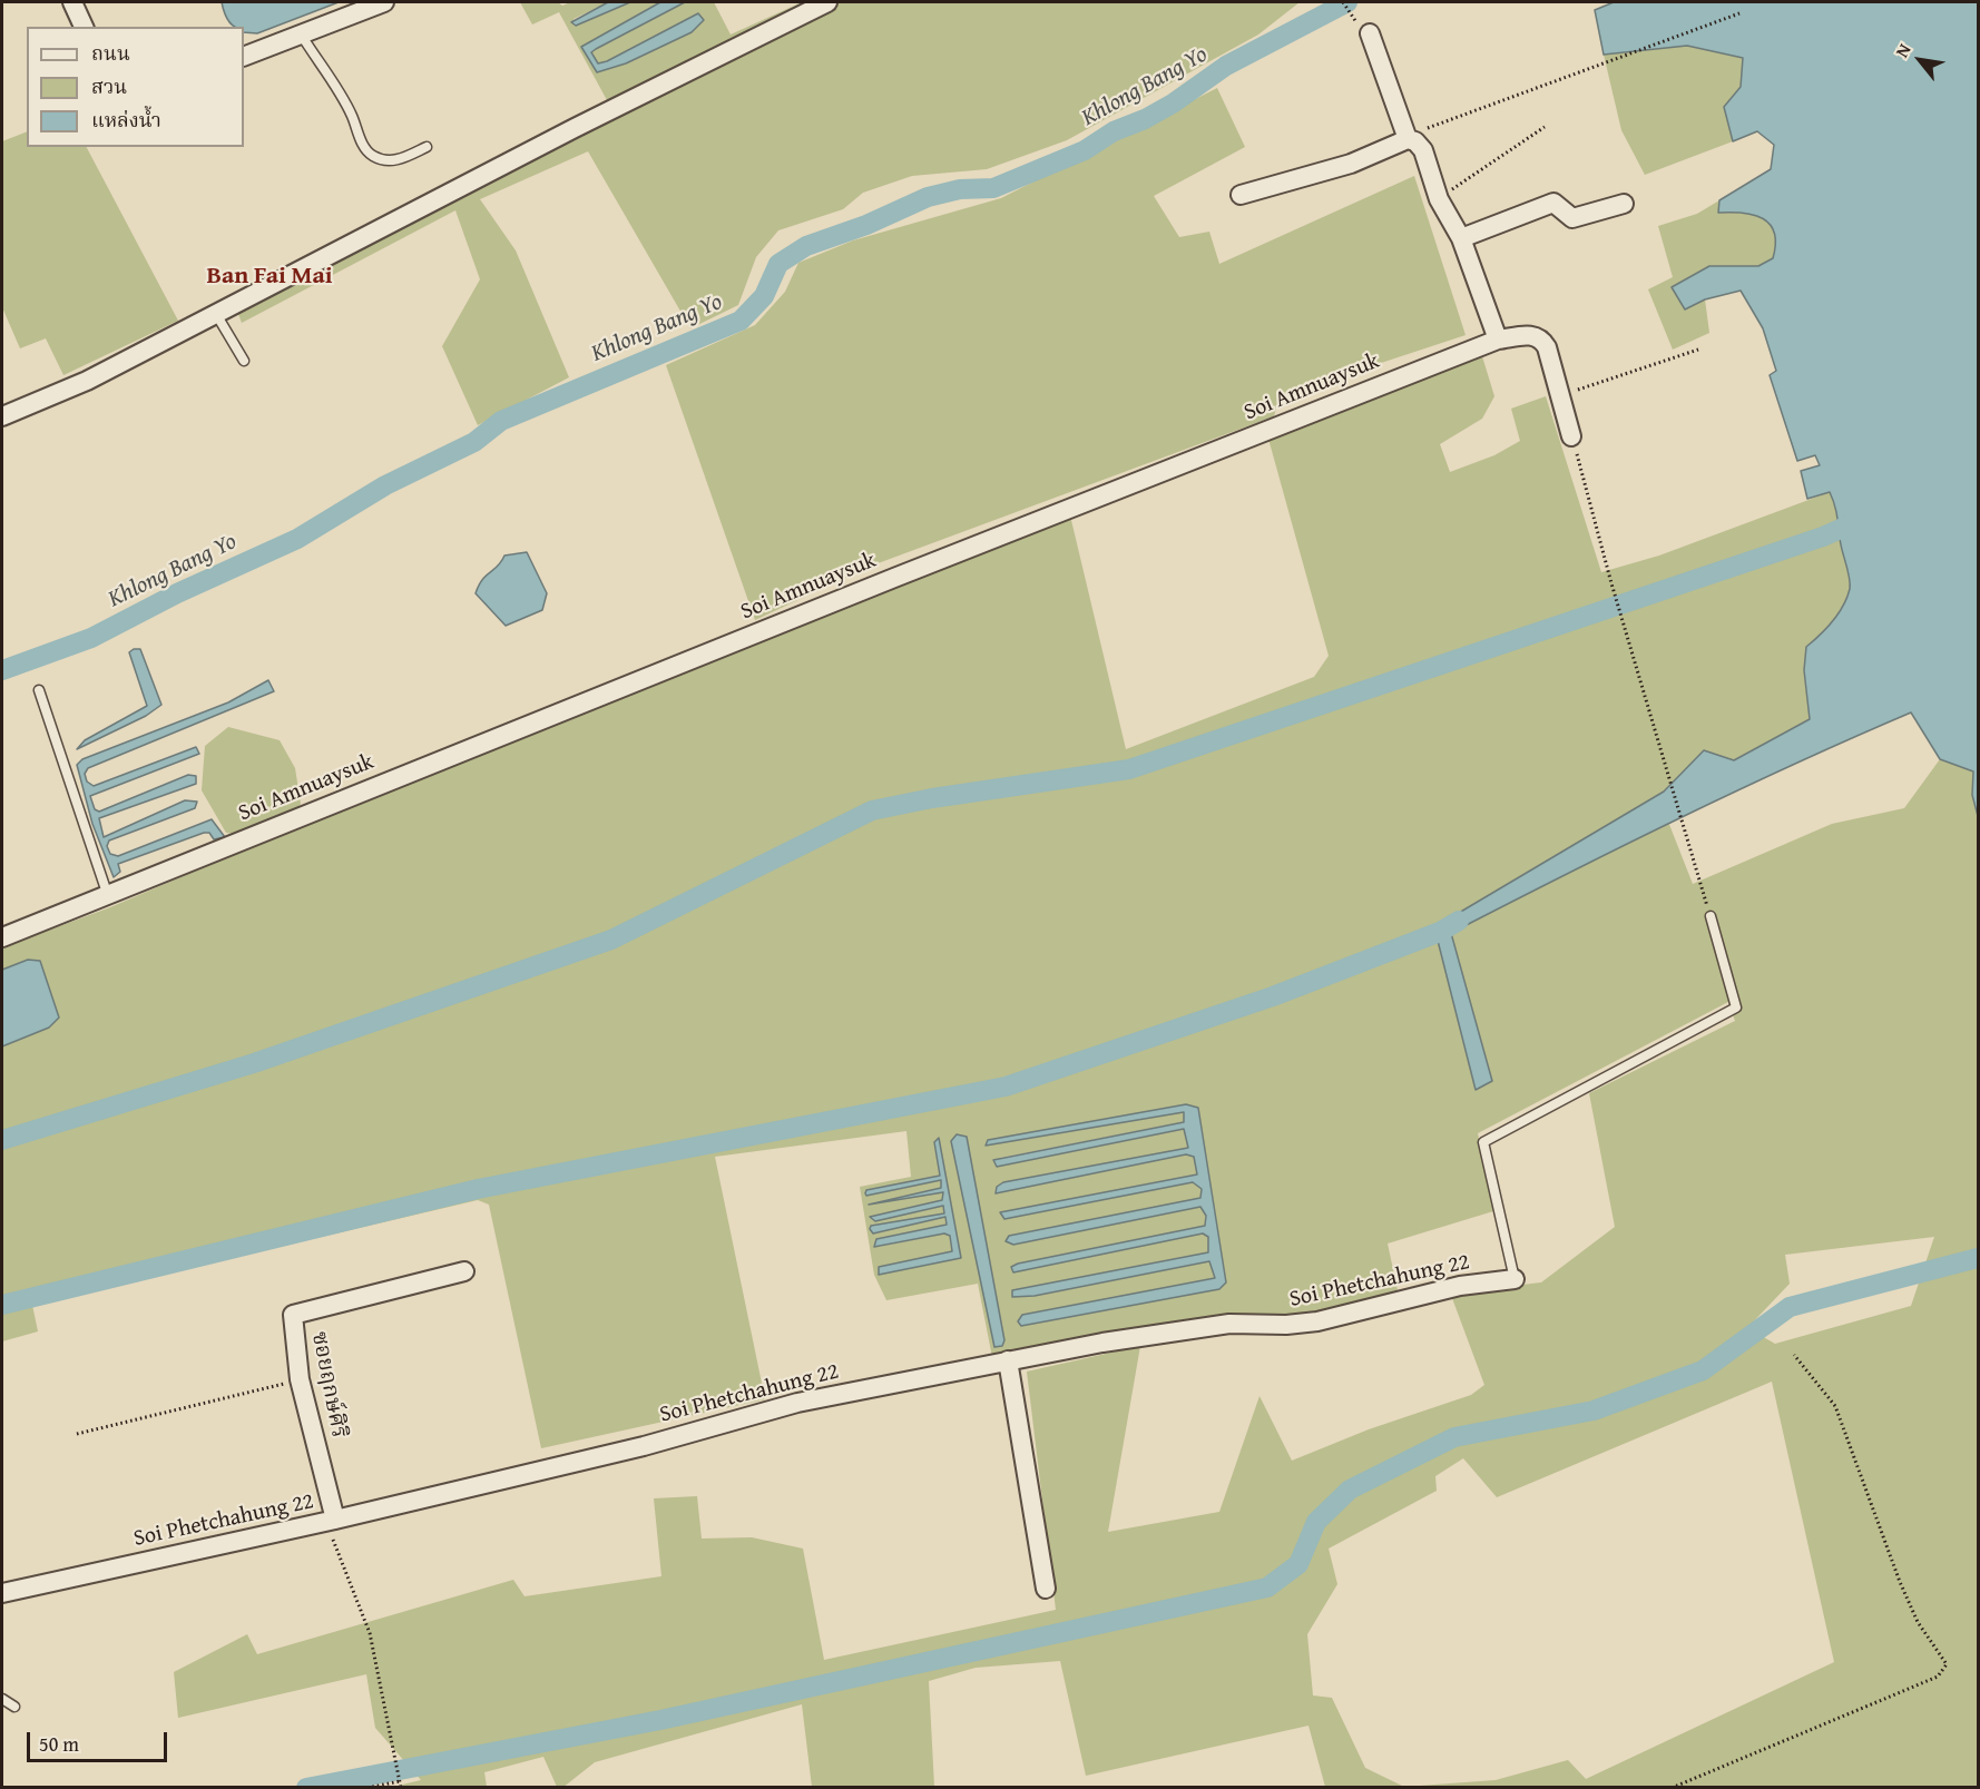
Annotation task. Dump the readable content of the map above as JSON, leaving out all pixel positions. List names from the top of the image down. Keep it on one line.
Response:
{"streets":{"street":["Soi Amnuaysuk","Soi Phetchahung 22","ซอยฤกษ์ศิริ"]},"crossings":[["Soi Phetchahung 22","ซอยฤกษ์ศิริ"]],"districts":["Ban Fai Mai"],"water":["Khlong Bang Yo"],"legend":["ถนน","สวน","แหล่งน้ำ"],"scale_bar":"50 m","north":"top left"}
